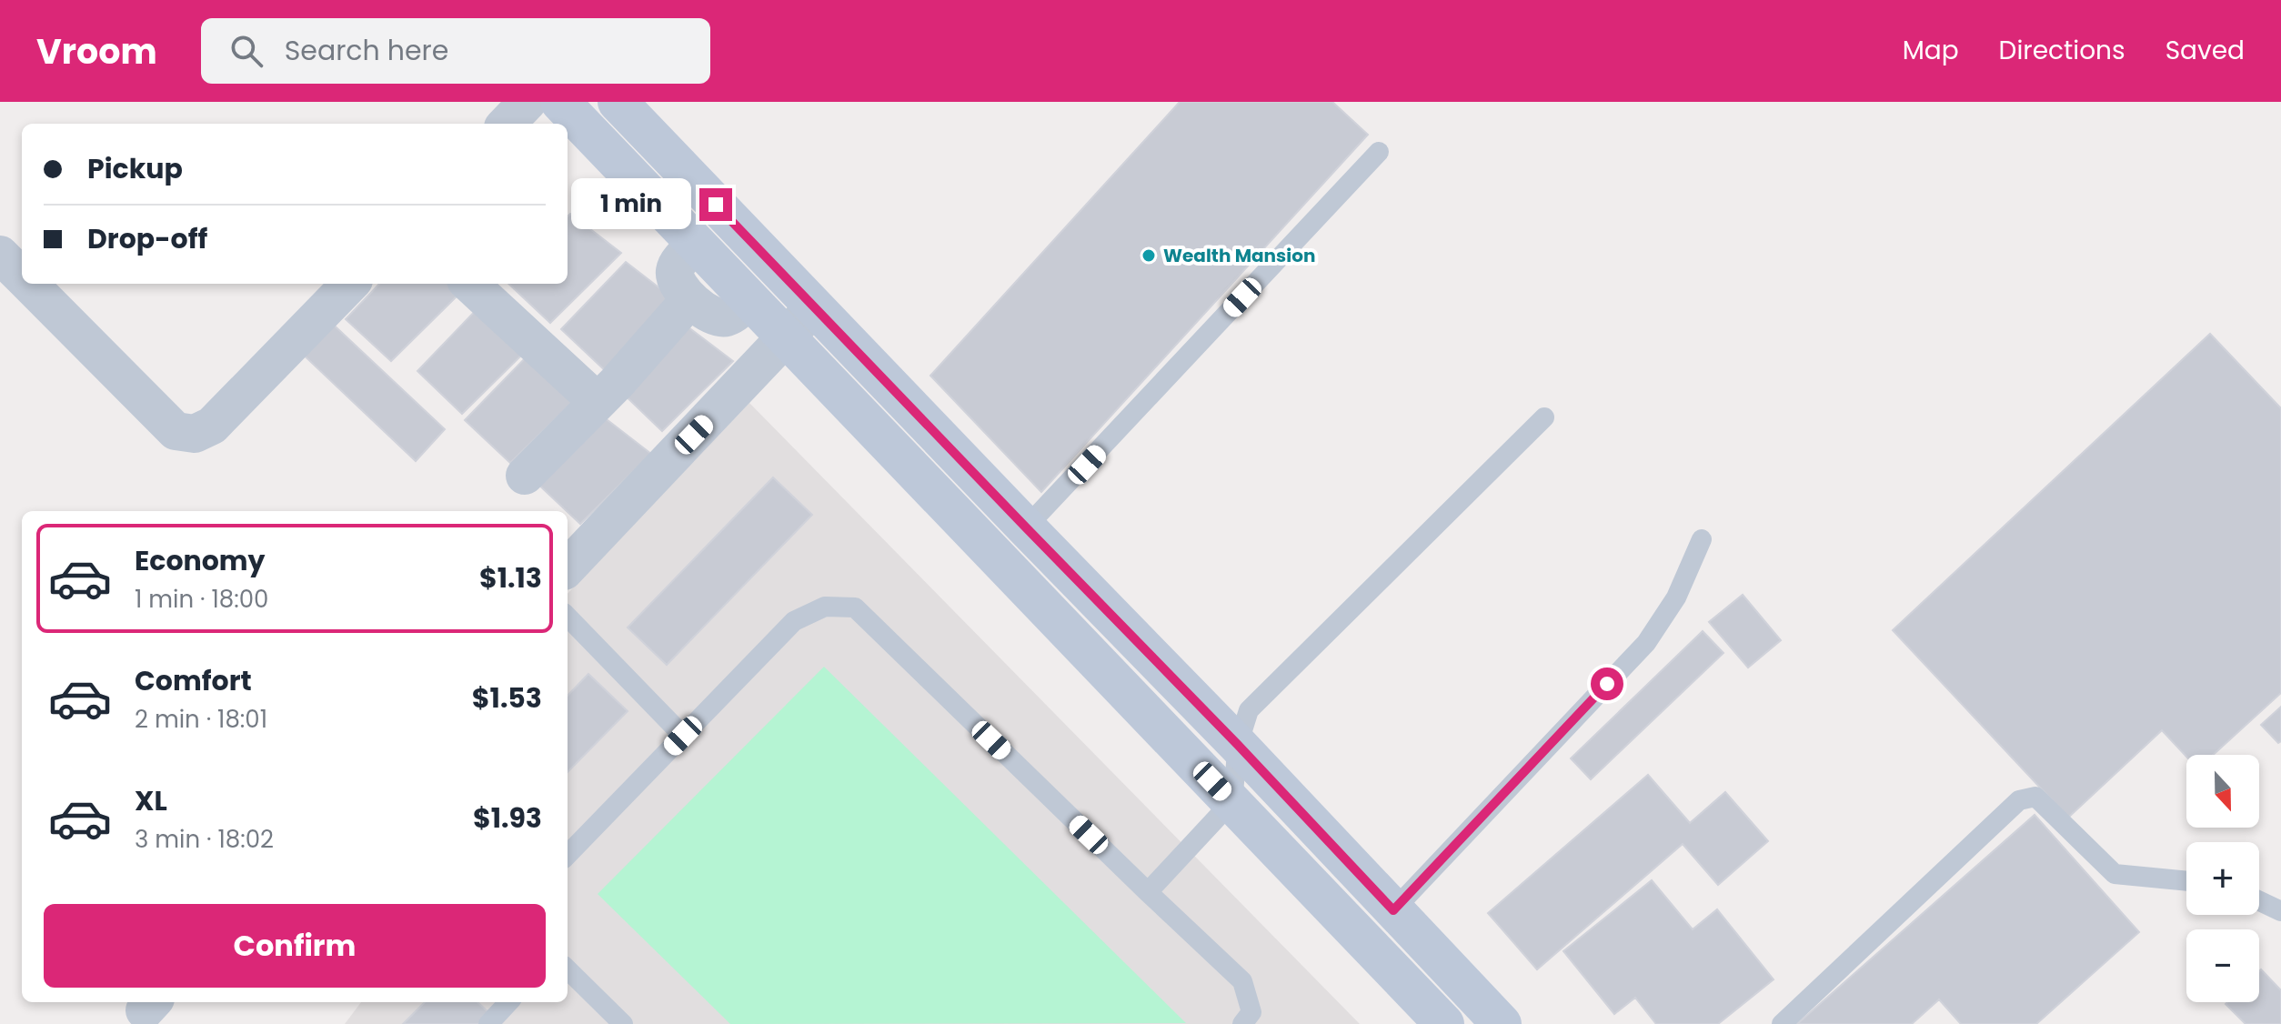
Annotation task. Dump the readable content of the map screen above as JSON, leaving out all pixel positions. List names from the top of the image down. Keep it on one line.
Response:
{"places":["Wealth Mansion"],"north":"bottom","page":{"header":"Vroom","search":"Search here","nav":["Map","Directions","Saved"],"banner":["Pickup","Drop-off"],"bubble":"1 min","list":[{"name":"Economy","note":"1 min · 18:00","value":"$1.13"},{"name":"Comfort","note":"2 min · 18:01","value":"$1.53"},{"name":"XL","note":"3 min · 18:02","value":"$1.93"}],"map_buttons":["+","−"],"buttons":"Confirm"}}
